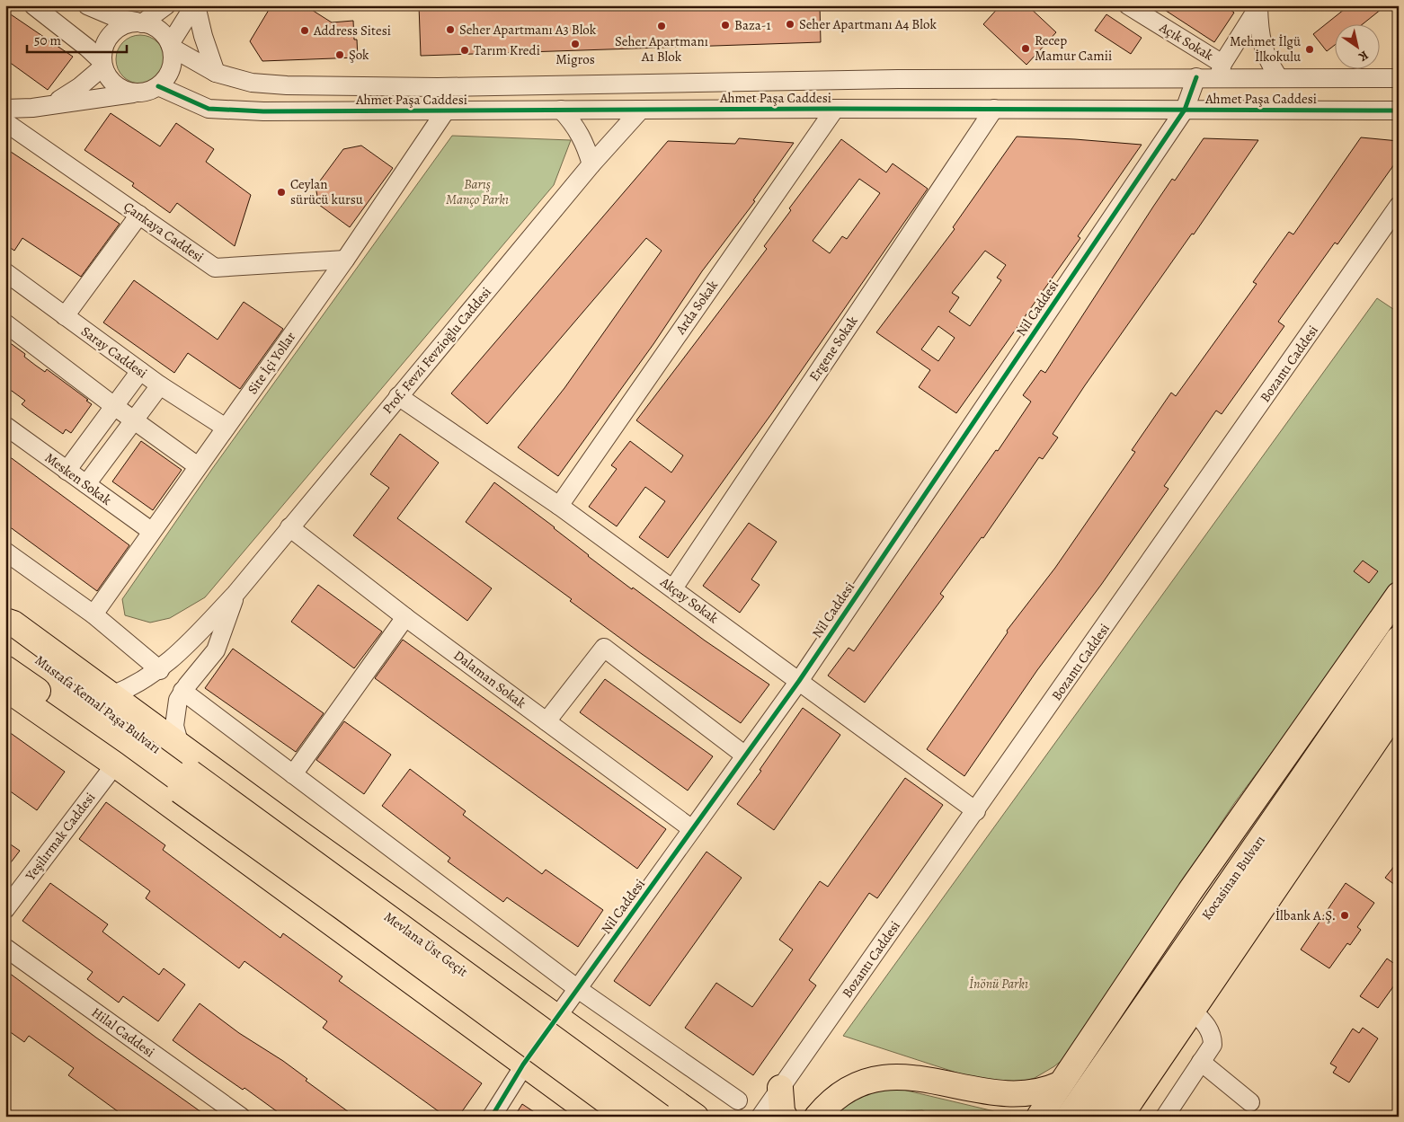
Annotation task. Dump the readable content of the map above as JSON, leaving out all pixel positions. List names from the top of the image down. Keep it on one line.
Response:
{"streets":{"highway":["Mustafa Kemal Paşa Bulvarı","Kocasinan Bulvarı","Mevlana Üst Geçit"],"street":["Açık Sokak","Ahmet Paşa Caddesi","Çankaya Caddesi","Arda Sokak","Nil Caddesi","Ergene Sokak","Prof. Fevzi Fevzioğlu Caddesi","Saray Caddesi","Site İçi Yollar","Bozantı Caddesi","Mesken Sokak","Akçay Sokak","Dalaman Sokak","Yeşilırmak Caddesi","Hilal Caddesi"]},"crossings":[["Açık Sokak","Ahmet Paşa Caddesi"],["Ahmet Paşa Caddesi","Arda Sokak"],["Ahmet Paşa Caddesi","Nil Caddesi"],["Ahmet Paşa Caddesi","Ergene Sokak"],["Ahmet Paşa Caddesi","Prof. Fevzi Fevzioğlu Caddesi"],["Ahmet Paşa Caddesi","Site İçi Yollar"],["Çankaya Caddesi","Site İçi Yollar"],["Arda Sokak","Akçay Sokak"],["Nil Caddesi","Akçay Sokak"],["Nil Caddesi","Dalaman Sokak"],["Ergene Sokak","Akçay Sokak"],["Prof. Fevzi Fevzioğlu Caddesi","Akçay Sokak"],["Prof. Fevzi Fevzioğlu Caddesi","Dalaman Sokak"],["Saray Caddesi","Site İçi Yollar"],["Site İçi Yollar","Mesken Sokak"],["Bozantı Caddesi","Akçay Sokak"],["Mustafa Kemal Paşa Bulvarı","Mevlana Üst Geçit"]],"parks":["Barış Manço Parkı","İnönü Parkı"],"places":["Seher Apartmanı A4 Blok","Baza-1","Seher Apartmanı A1 Blok","Seher Apartmanı A3 Blok","Address Sitesi","Migros","Recep Mamur Camii","Mehmet İlgü İlkokulu","Tarım Kredi","Şok","Ceylan sürücü kursu","İlbank A.Ş."],"scale_bar":"50 m","north":"bottom right"}
